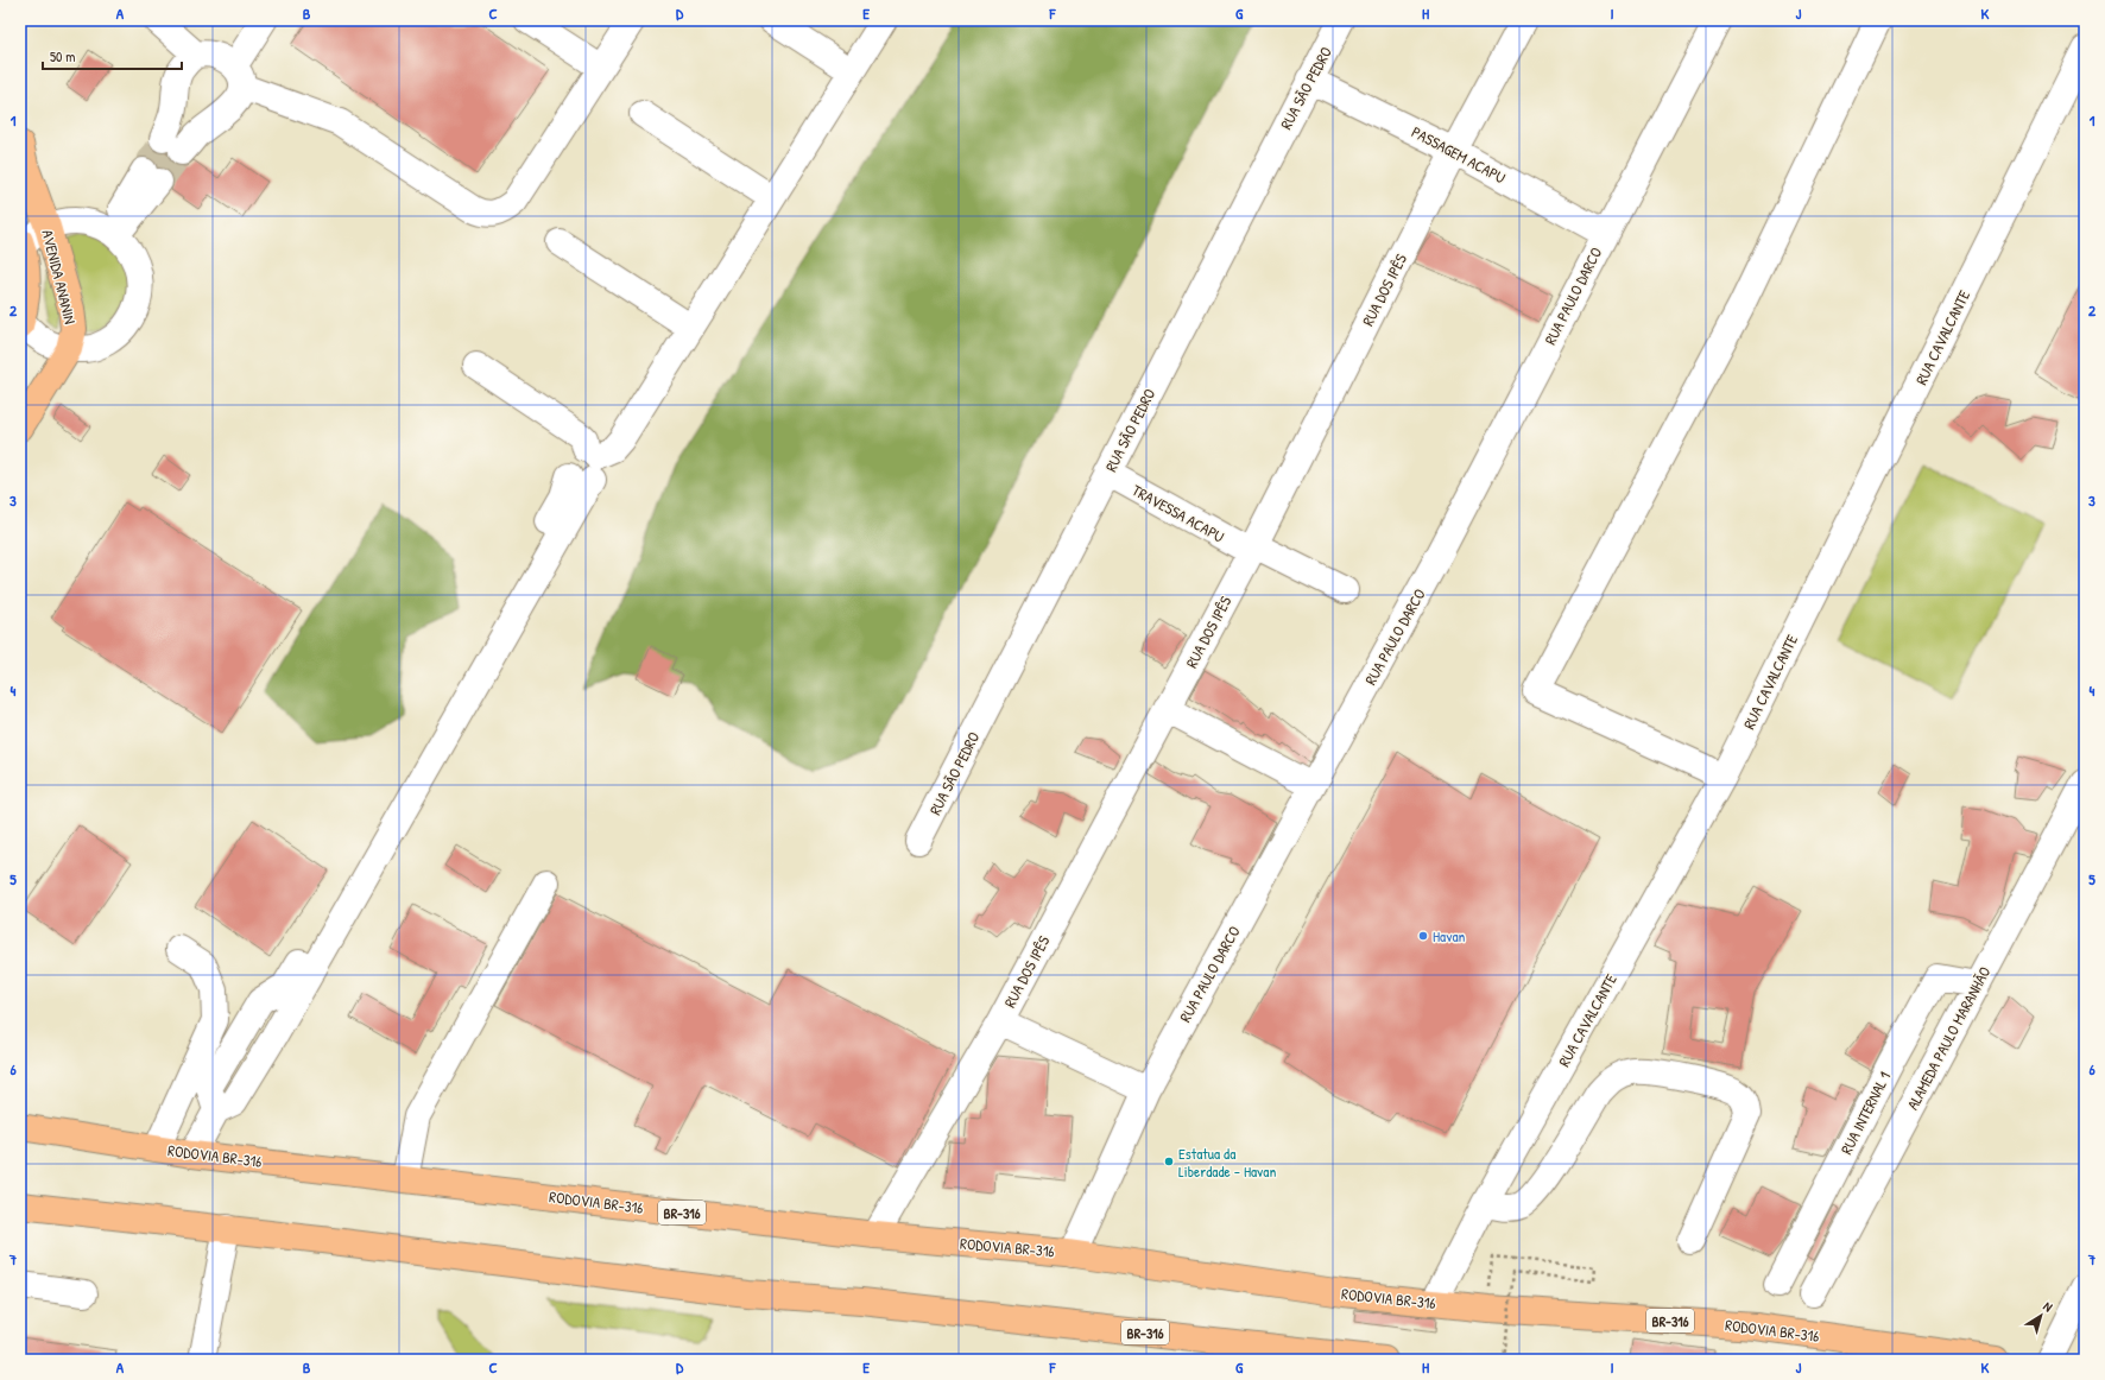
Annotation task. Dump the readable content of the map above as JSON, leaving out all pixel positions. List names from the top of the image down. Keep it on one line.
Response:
{"streets":{"main road":["AVENIDA ANANIN","RODOVIA BR-316","BR-316"],"street":["RUA SÃO PEDRO","PASSAGEM ACAPU","RUA DOS IPÊS","RUA PAULO DARCO","RUA CAVALCANTE","TRAVESSA ACAPU","ALAMEDA PAULO MARANHÃO","RUA INTERNAL 1"]},"crossings":[["RUA SÃO PEDRO","PASSAGEM ACAPU"],["RUA SÃO PEDRO","TRAVESSA ACAPU"],["PASSAGEM ACAPU","RUA DOS IPÊS"],["PASSAGEM ACAPU","RUA PAULO DARCO"],["RUA DOS IPÊS","TRAVESSA ACAPU"],["RUA DOS IPÊS","RODOVIA BR-316"],["RUA PAULO DARCO","RODOVIA BR-316"],["RUA CAVALCANTE","RODOVIA BR-316"],["ALAMEDA PAULO MARANHÃO","RUA INTERNAL 1"]],"places":["Havan","Estatua da Liberdade - Havan"],"scale_bar":"50 m","north":"top right","grid":{"columns":["A","B","C","D","E","F","G","H","I","J","K"],"rows":["1","2","3","4","5","6","7"]}}
